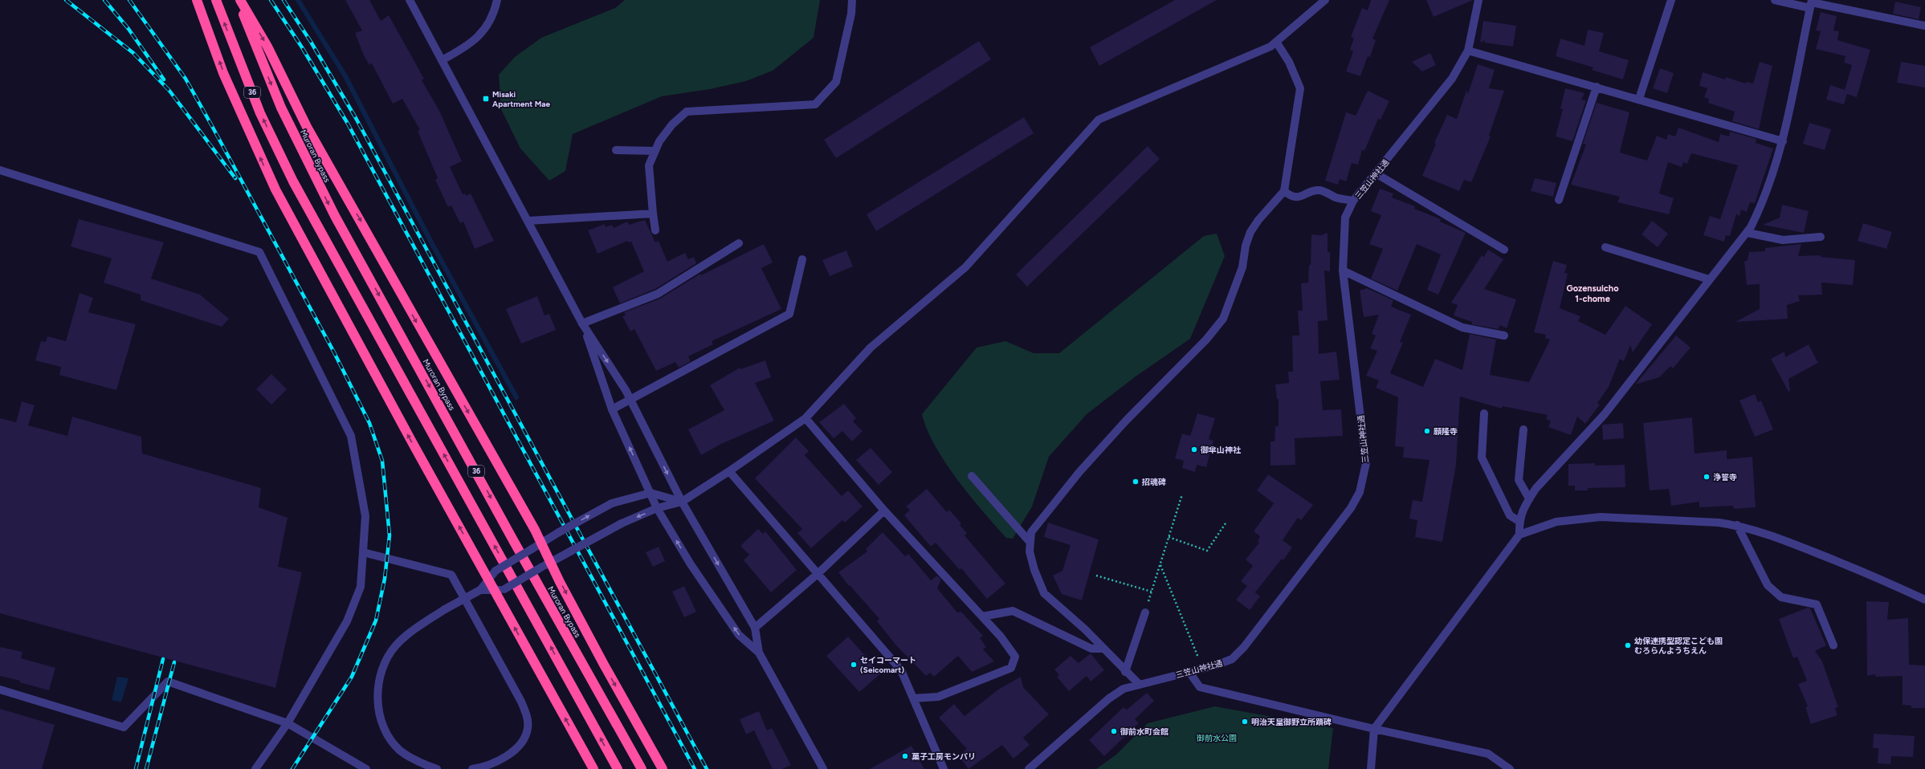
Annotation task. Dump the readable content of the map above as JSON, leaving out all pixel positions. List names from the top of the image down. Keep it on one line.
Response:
{"streets":{"highway":["36","Muroran Bypass"],"street":["三笠山神社通"]},"districts":["Gozensuicho 1-chome"],"parks":["御前水公園"],"places":{"transit":["Misaki Apartment Mae"],"other":["願隆寺","御傘山神社","浄誓寺","招魂碑","幼保連携型認定こども園 むろらんようちえん","セイコーマート (Seicomart)","明治天皇御野立所蹟碑","御前水町会館","菓子工房モンパリ"]}}
